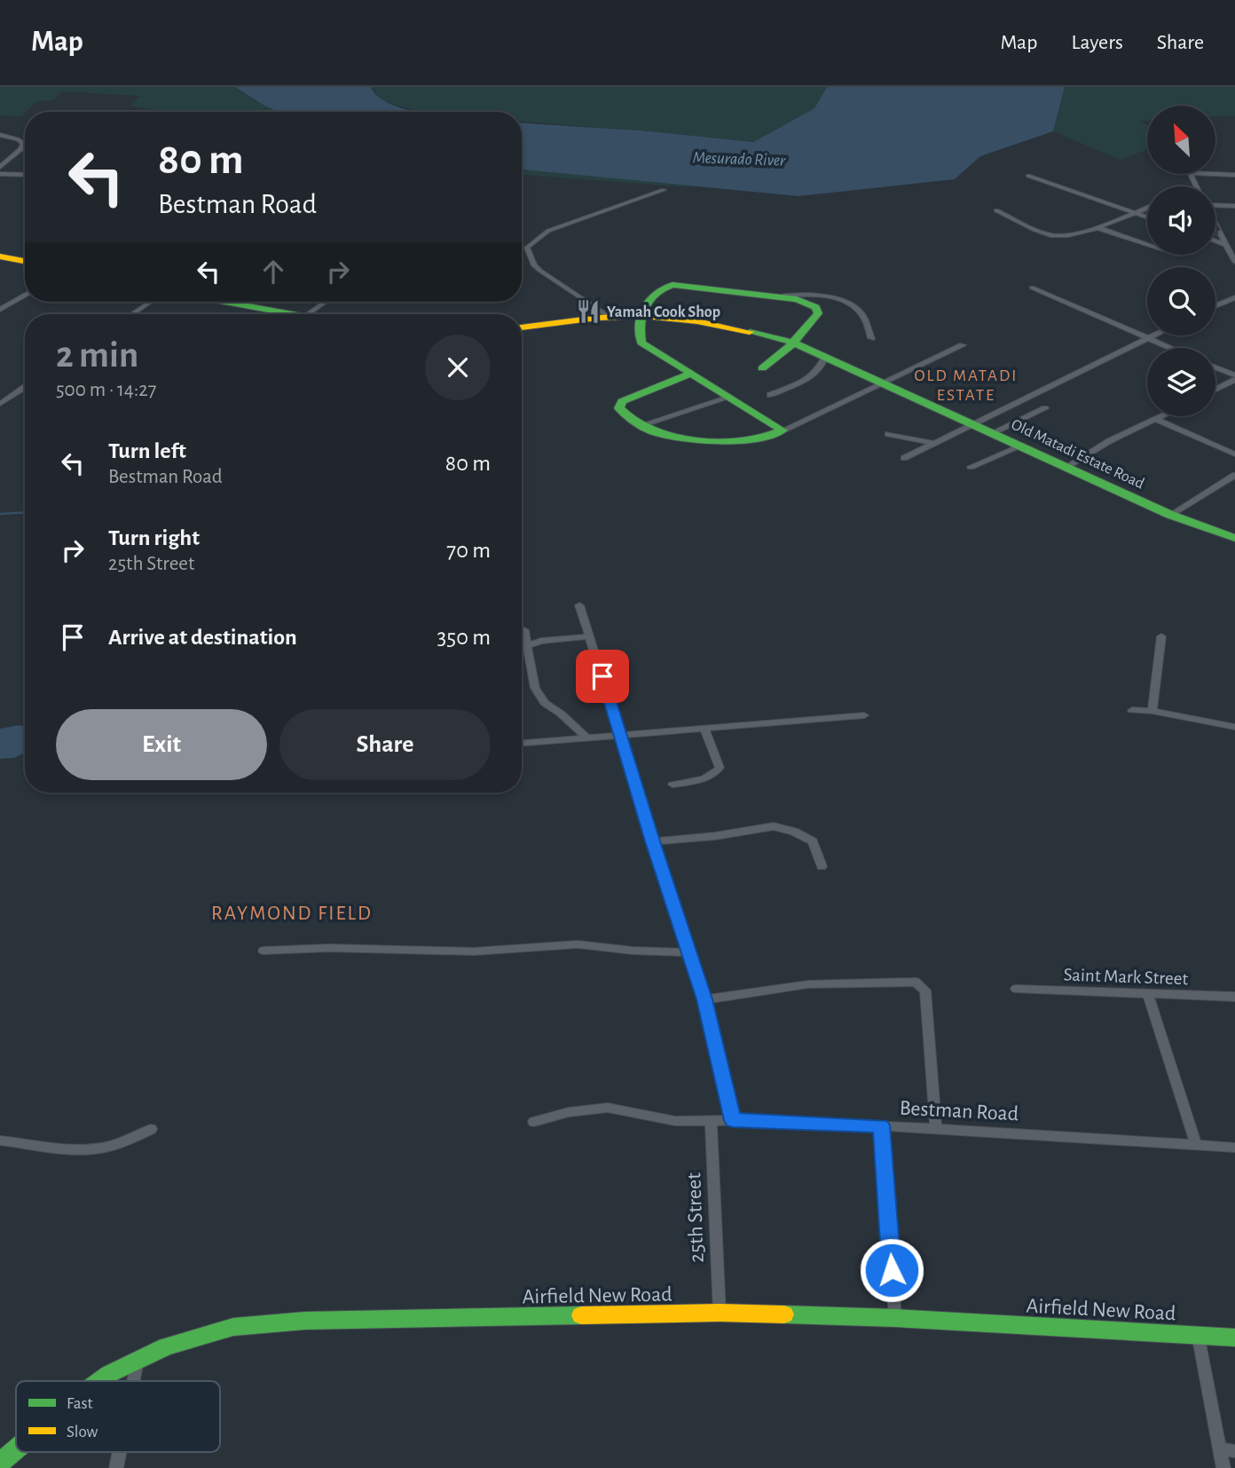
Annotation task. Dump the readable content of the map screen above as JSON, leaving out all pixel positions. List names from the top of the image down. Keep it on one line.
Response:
{"streets":{"street":["Old Matadi Estate Road","Saint Mark Street","Bestman Road","25th Street","Airfield New Road"]},"crossings":[["Bestman Road","25th Street"],["25th Street","Airfield New Road"]],"districts":["OLD MATADI ESTATE","RAYMOND FIELD"],"water":["Mesurado River"],"places":{"restaurant":["Yamah Cook Shop"]},"legend":["Fast","Slow"],"north":"top left","page":{"header":"Map","nav":["Map","Layers","Share"],"turn":["80 m","Bestman Road"],"heading":["2 min","500 m · 14:27"],"list":[{"name":"Turn left","note":"Bestman Road","value":"80 m"},{"name":"Turn right","note":"25th Street","value":"70 m"},{"name":"Arrive at destination","value":"350 m"}],"buttons":["Exit","Share"]}}
